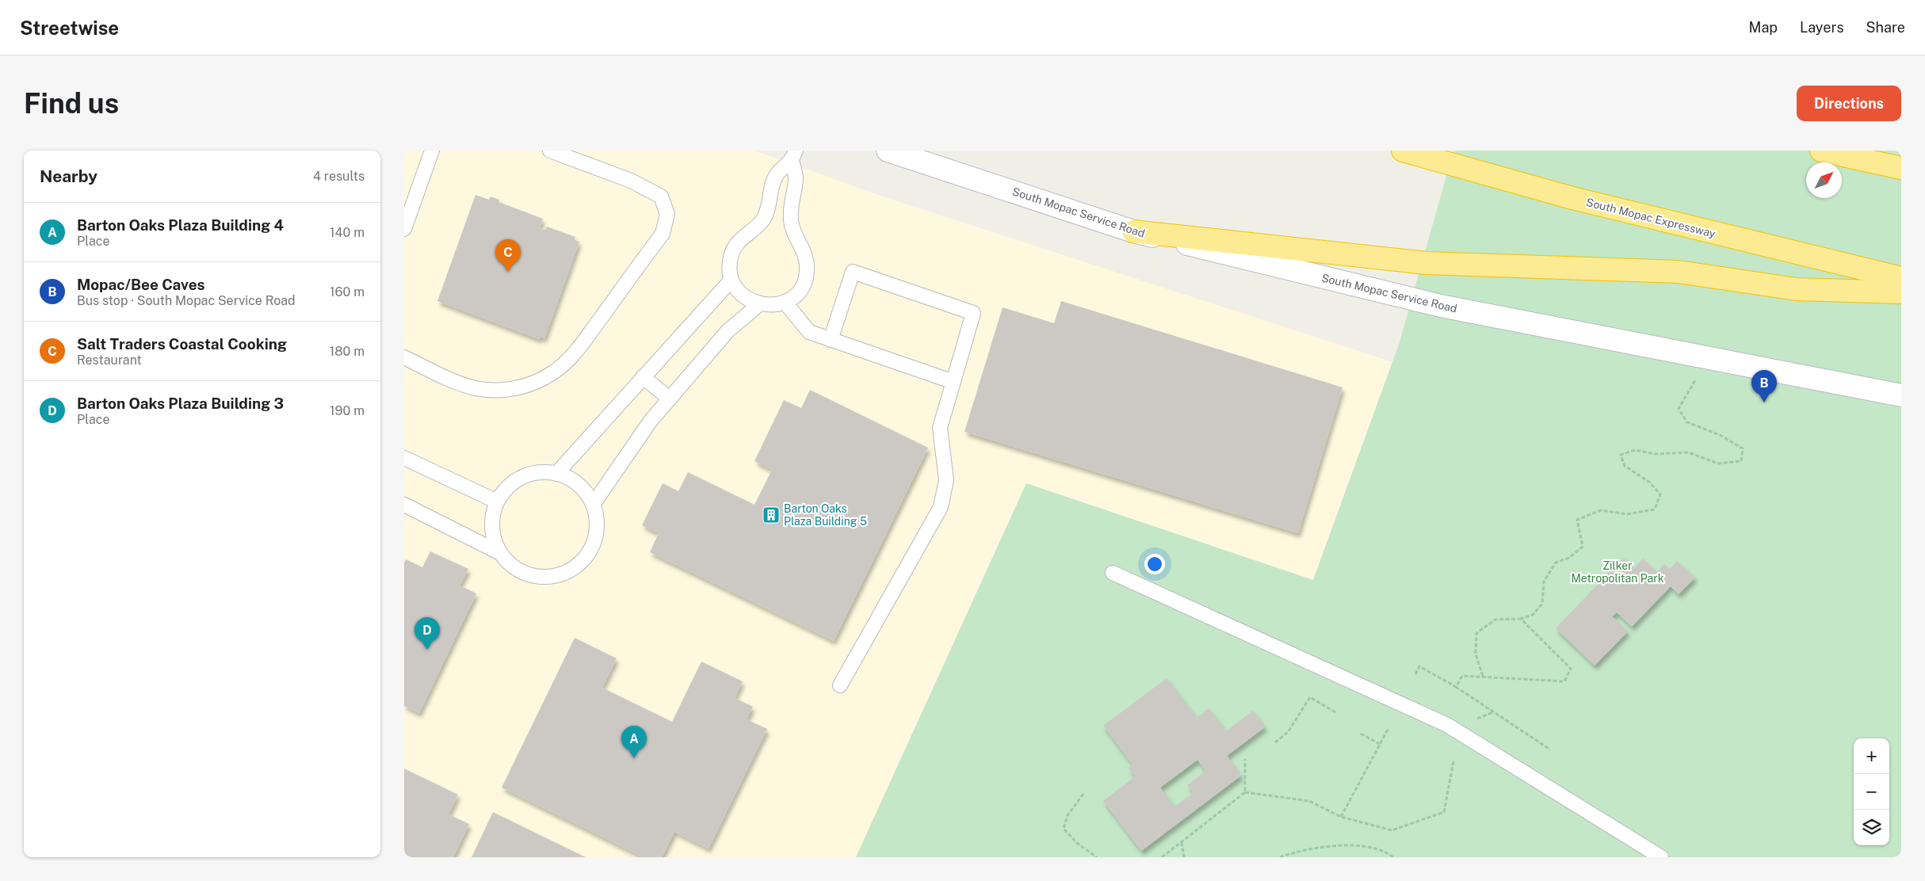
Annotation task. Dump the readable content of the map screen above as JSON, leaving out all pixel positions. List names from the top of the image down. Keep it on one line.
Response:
{"streets":{"highway":["South Mopac Expressway"],"main road":["South Mopac Service Road"]},"parks":["Zilker Metropolitan Park"],"places":{"building":["Barton Oaks Plaza Building 5"]},"north":"top right","page":{"header":"Streetwise","nav":["Map","Layers","Share"],"buttons":"Directions","title":"Find us","heading":["Nearby","4 results"],"list":[{"mark":"A","name":"Barton Oaks Plaza Building 4","note":"Place","value":"140 m"},{"mark":"B","name":"Mopac/Bee Caves","note":"Bus stop · South Mopac Service Road","value":"160 m"},{"mark":"C","name":"Salt Traders Coastal Cooking","note":"Restaurant","value":"180 m"},{"mark":"D","name":"Barton Oaks Plaza Building 3","note":"Place","value":"190 m"}],"pins":["C","B","D","A"],"map_buttons":["+","−"]}}
